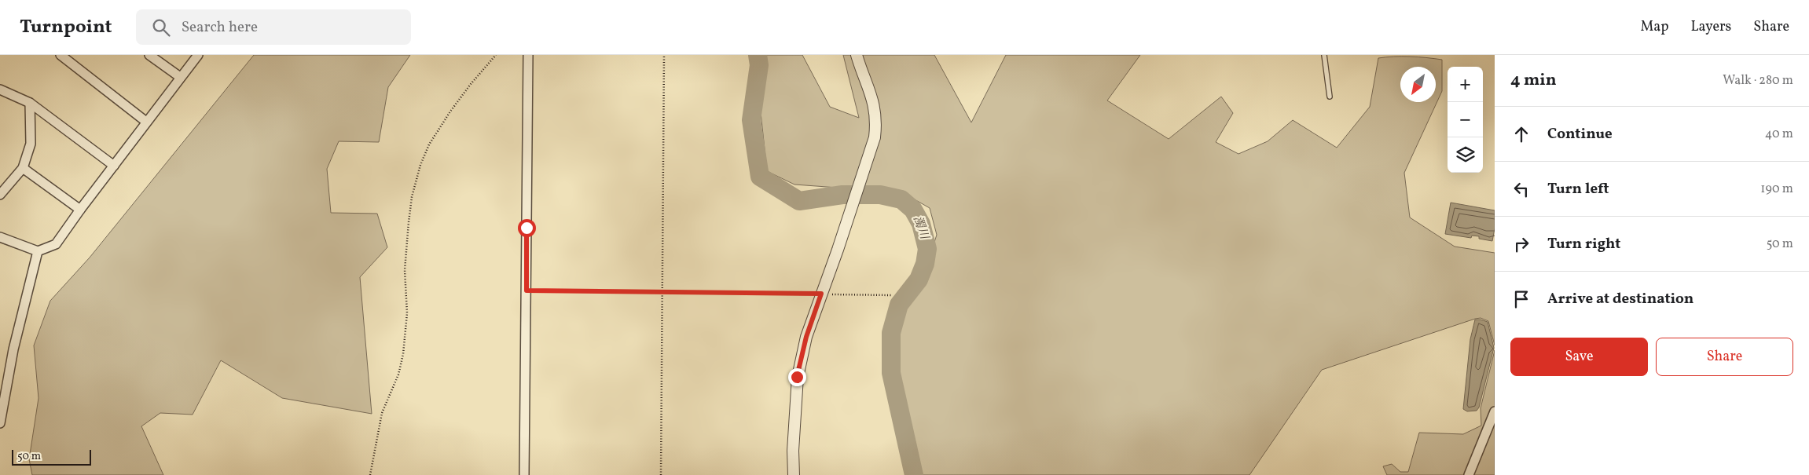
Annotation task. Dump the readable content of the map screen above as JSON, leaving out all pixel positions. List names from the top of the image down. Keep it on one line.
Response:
{"water":["濁川"],"scale_bar":"50 m","north":"bottom left","page":{"header":"Turnpoint","search":"Search here","nav":["Map","Layers","Share"],"heading":["4 min","Walk · 280 m"],"map_buttons":["+","−"],"list":[["Continue","40 m"],["Turn left","190 m"],["Turn right","50 m"],"Arrive at destination"],"buttons":["Save","Share"],"scale":"50 m"}}
